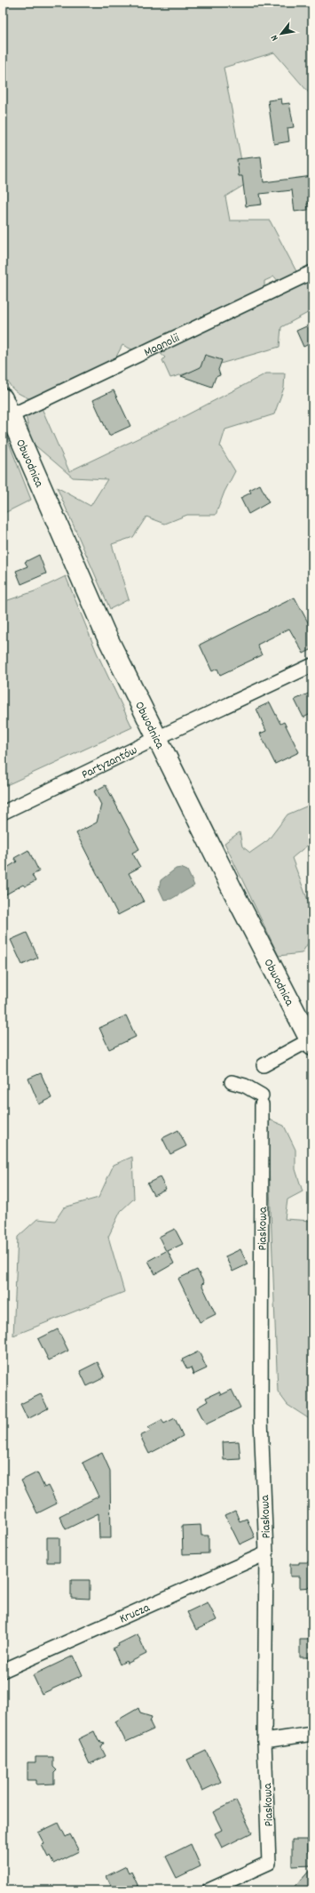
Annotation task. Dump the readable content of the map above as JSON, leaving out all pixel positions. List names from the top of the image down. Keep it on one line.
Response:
{"streets":{"main road":["Obwodnica"],"street":["Magnolii","Partyzantów","Piaskowa","Krucza"]},"crossings":[["Magnolii","Obwodnica"],["Obwodnica","Partyzantów"],["Piaskowa","Krucza"]],"north":"bottom left"}
